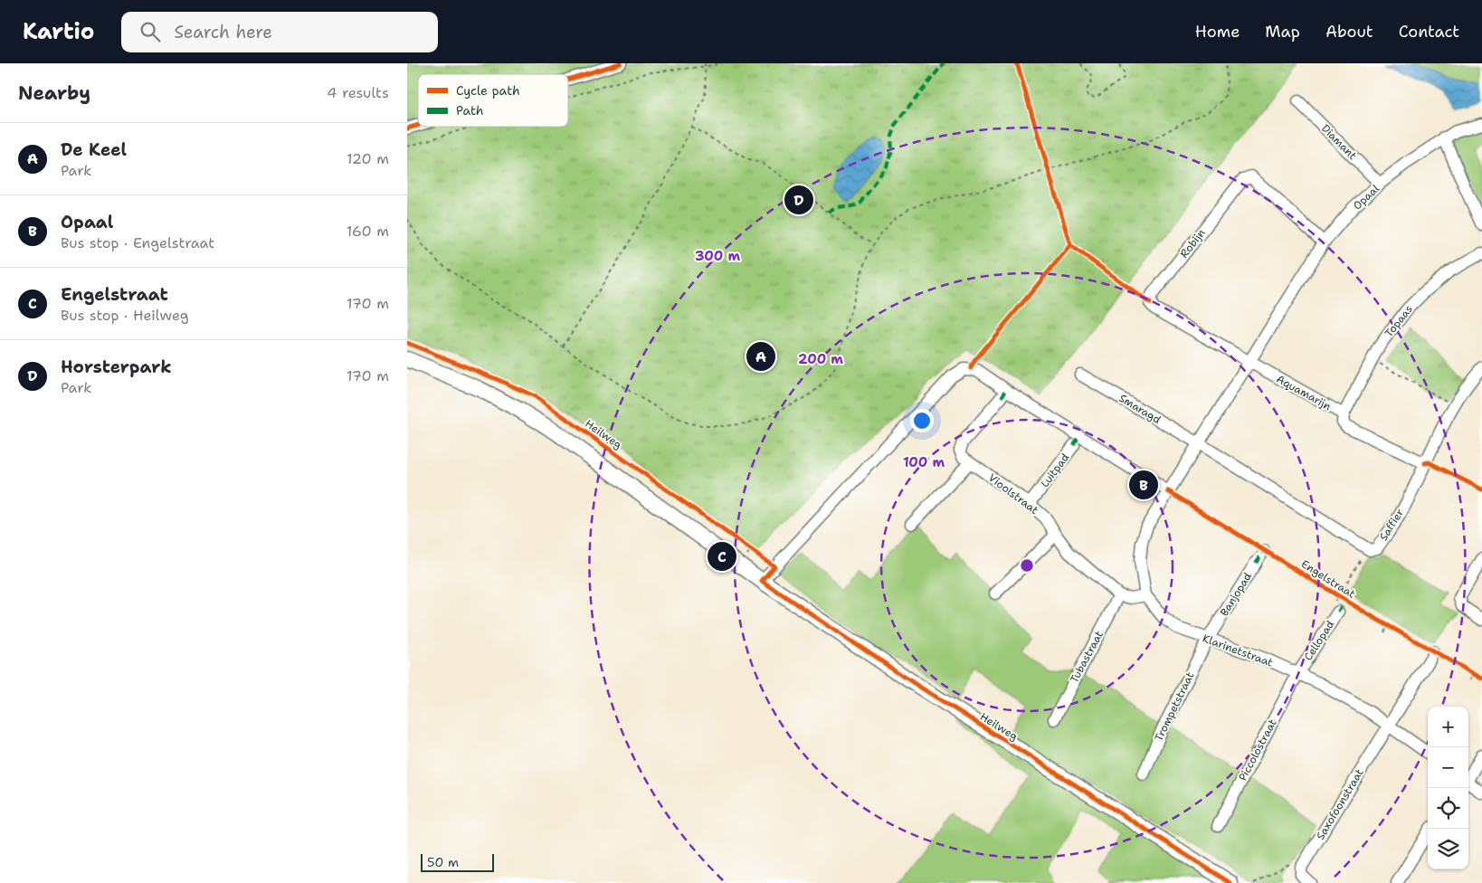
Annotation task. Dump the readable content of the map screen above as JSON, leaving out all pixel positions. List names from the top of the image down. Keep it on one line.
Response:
{"streets":{"street":["Diamant","Opaal","Robijn","Topaas","Aquamarijn","Smaragd","Heilweg","Luitpad","Vioolstraat","Saffier","Banjopad","Cellopad","Klarinetstraat","Tubastraat","Trompetstraat","Piccolostraat","Saxofoonstraat"],"cycle path":["Engelstraat"]},"crossings":[["Diamant","Opaal"],["Opaal","Robijn"],["Opaal","Aquamarijn"],["Opaal","Smaragd"],["Opaal","Saffier"],["Opaal","Klarinetstraat"],["Robijn","Aquamarijn"],["Topaas","Aquamarijn"],["Aquamarijn","Saffier"],["Smaragd","Saffier"],["Luitpad","Vioolstraat"],["Vioolstraat","Tubastraat"],["Engelstraat","Cellopad"],["Banjopad","Klarinetstraat"],["Banjopad","Trompetstraat"],["Cellopad","Klarinetstraat"],["Cellopad","Piccolostraat"],["Klarinetstraat","Trompetstraat"],["Klarinetstraat","Piccolostraat"],["Klarinetstraat","Saxofoonstraat"]],"legend":["Cycle path","Path"],"scale_bar":"50 m","page":{"header":"Kartio","search":"Search here","nav":["Home","Map","About","Contact"],"heading":["Nearby","4 results"],"list":[{"mark":"A","name":"De Keel","note":"Park","value":"120 m"},{"mark":"B","name":"Opaal","note":"Bus stop · Engelstraat","value":"160 m"},{"mark":"C","name":"Engelstraat","note":"Bus stop · Heilweg","value":"170 m"},{"mark":"D","name":"Horsterpark","note":"Park","value":"170 m"}],"pins":["D","A","B","C"],"map_buttons":["+","−"],"scale":"50 m"},"rings":["300 m","200 m","100 m"]}
